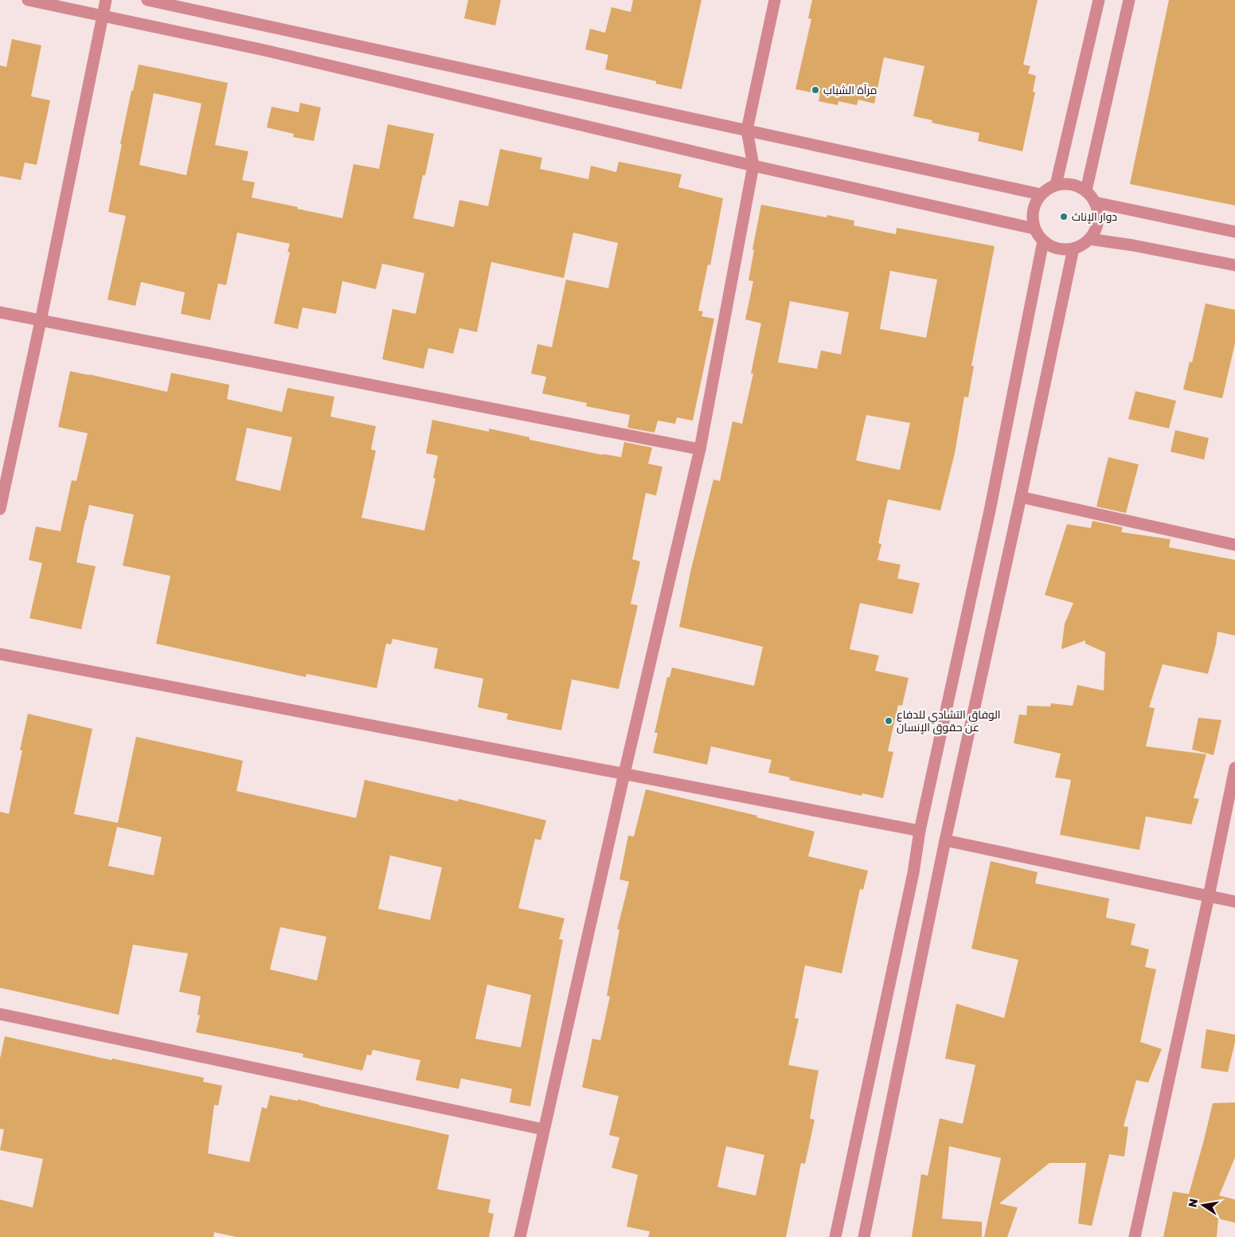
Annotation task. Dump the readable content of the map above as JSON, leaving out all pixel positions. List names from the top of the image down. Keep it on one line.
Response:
{"places":["مرآة الشباب","دوار الإناث","الوفاق التشادي للدفاع عن حقوق الإنسان"],"north":"left"}
